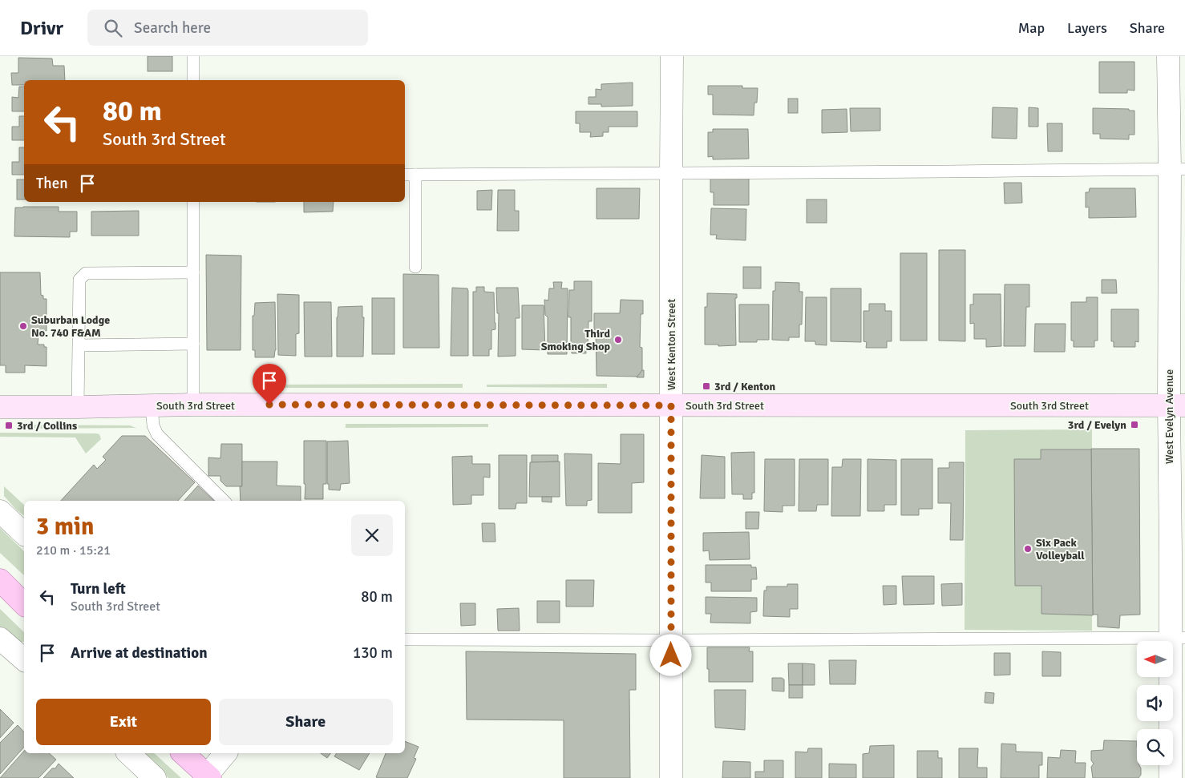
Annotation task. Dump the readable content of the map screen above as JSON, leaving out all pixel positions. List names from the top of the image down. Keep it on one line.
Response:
{"streets":{"main road":["South 3rd Street"],"street":["West Kenton Street","West Evelyn Avenue"]},"crossings":[["West Kenton Street","South 3rd Street"],["South 3rd Street","West Evelyn Avenue"]],"places":{"other":["Suburban Lodge No. 740 F&AM","Third Smoking Shop","Six Pack Volleyball"],"transit":["3rd / Kenton","3rd / Evelyn","3rd / Collins"]},"north":"left","page":{"header":"Drivr","search":"Search here","nav":["Map","Layers","Share"],"turn":["80 m","South 3rd Street"],"then":"Then","heading":["3 min","210 m · 15:21"],"list":[{"name":"Turn left","note":"South 3rd Street","value":"80 m"},{"name":"Arrive at destination","value":"130 m"}],"buttons":["Exit","Share"]}}
